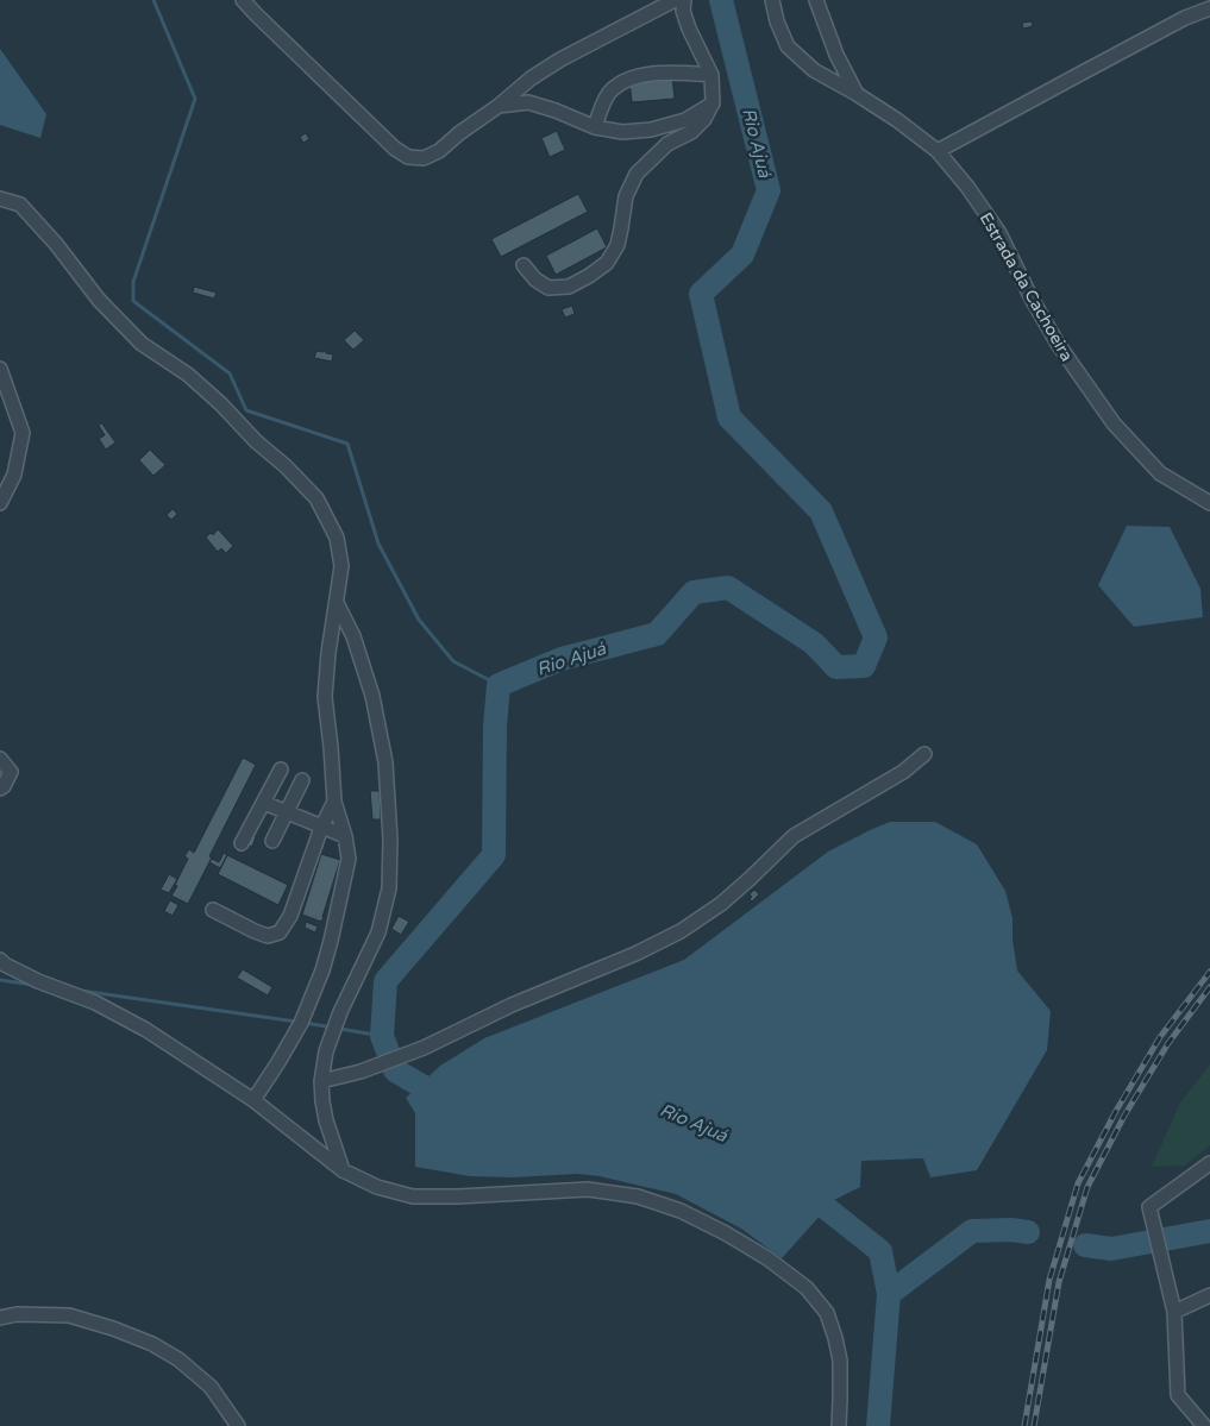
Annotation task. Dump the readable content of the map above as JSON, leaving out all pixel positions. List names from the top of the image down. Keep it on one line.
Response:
{"streets":{"street":["Estrada da Cachoeira"]},"water":["Rio Ajuá"]}
